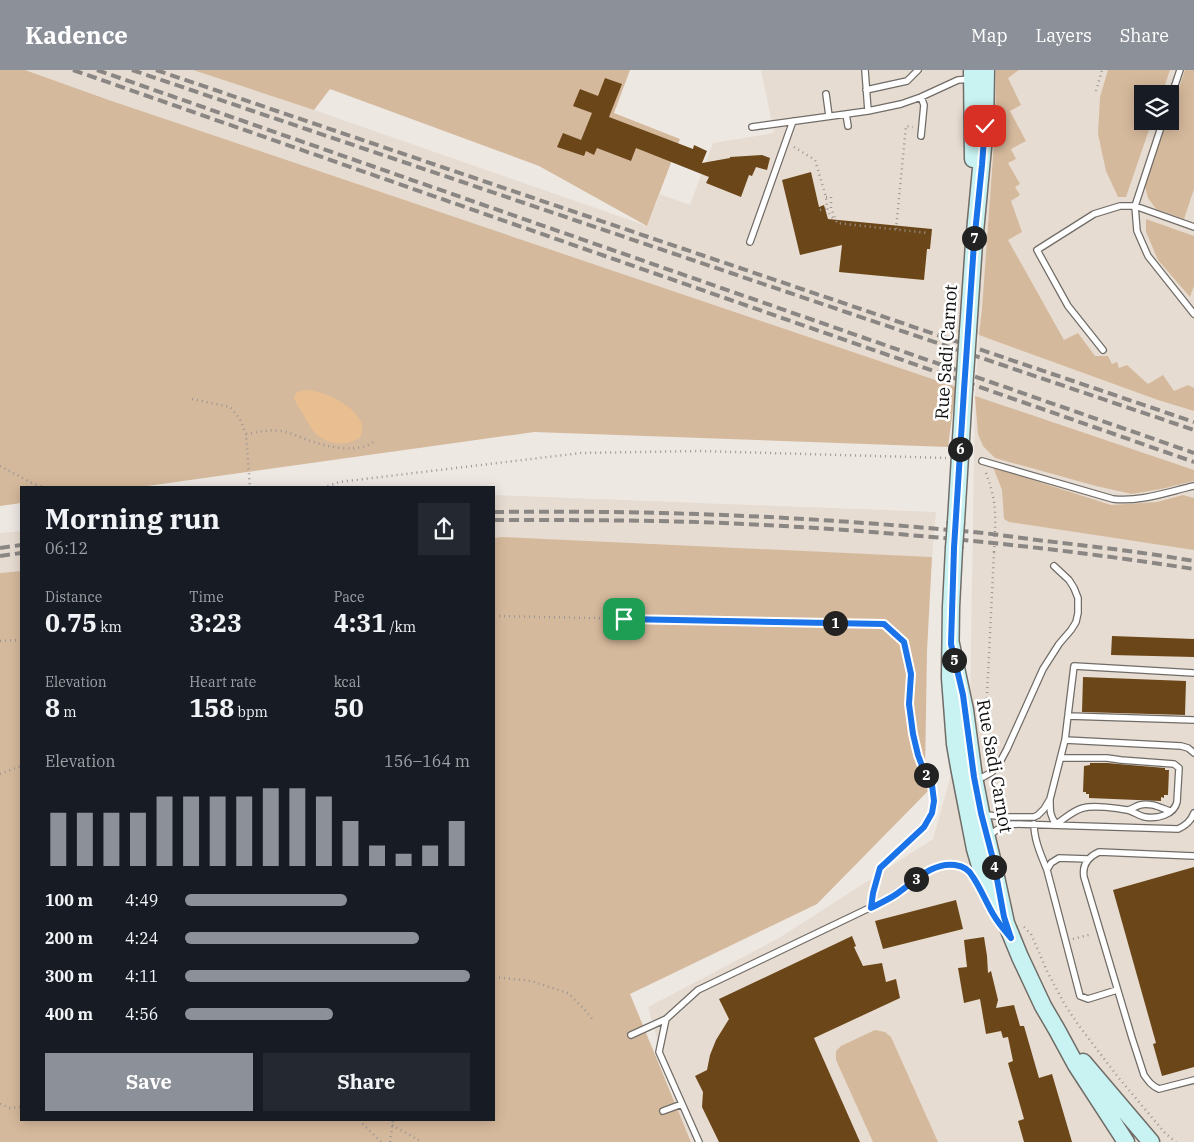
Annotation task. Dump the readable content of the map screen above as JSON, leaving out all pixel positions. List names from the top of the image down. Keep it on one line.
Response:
{"streets":{"main road":["Rue Sadi Carnot"]},"page":{"header":"Kadence","nav":["Map","Layers","Share"],"pins":["7","6","1","5","2","4","3"],"heading":["Morning run","06:12"],"stats":[["Distance","0.75 km"],["Time","3:23"],["Pace","4:31 /km"],["Elevation","8 m"],["Heart rate","158 bpm"],["kcal","50"]],"chart":["Elevation","156–164 m"],"list":[{"name":"100 m","note":"4:49"},{"name":"200 m","note":"4:24"},{"name":"300 m","note":"4:11"},{"name":"400 m","note":"4:56"}],"buttons":["Save","Share"]}}
